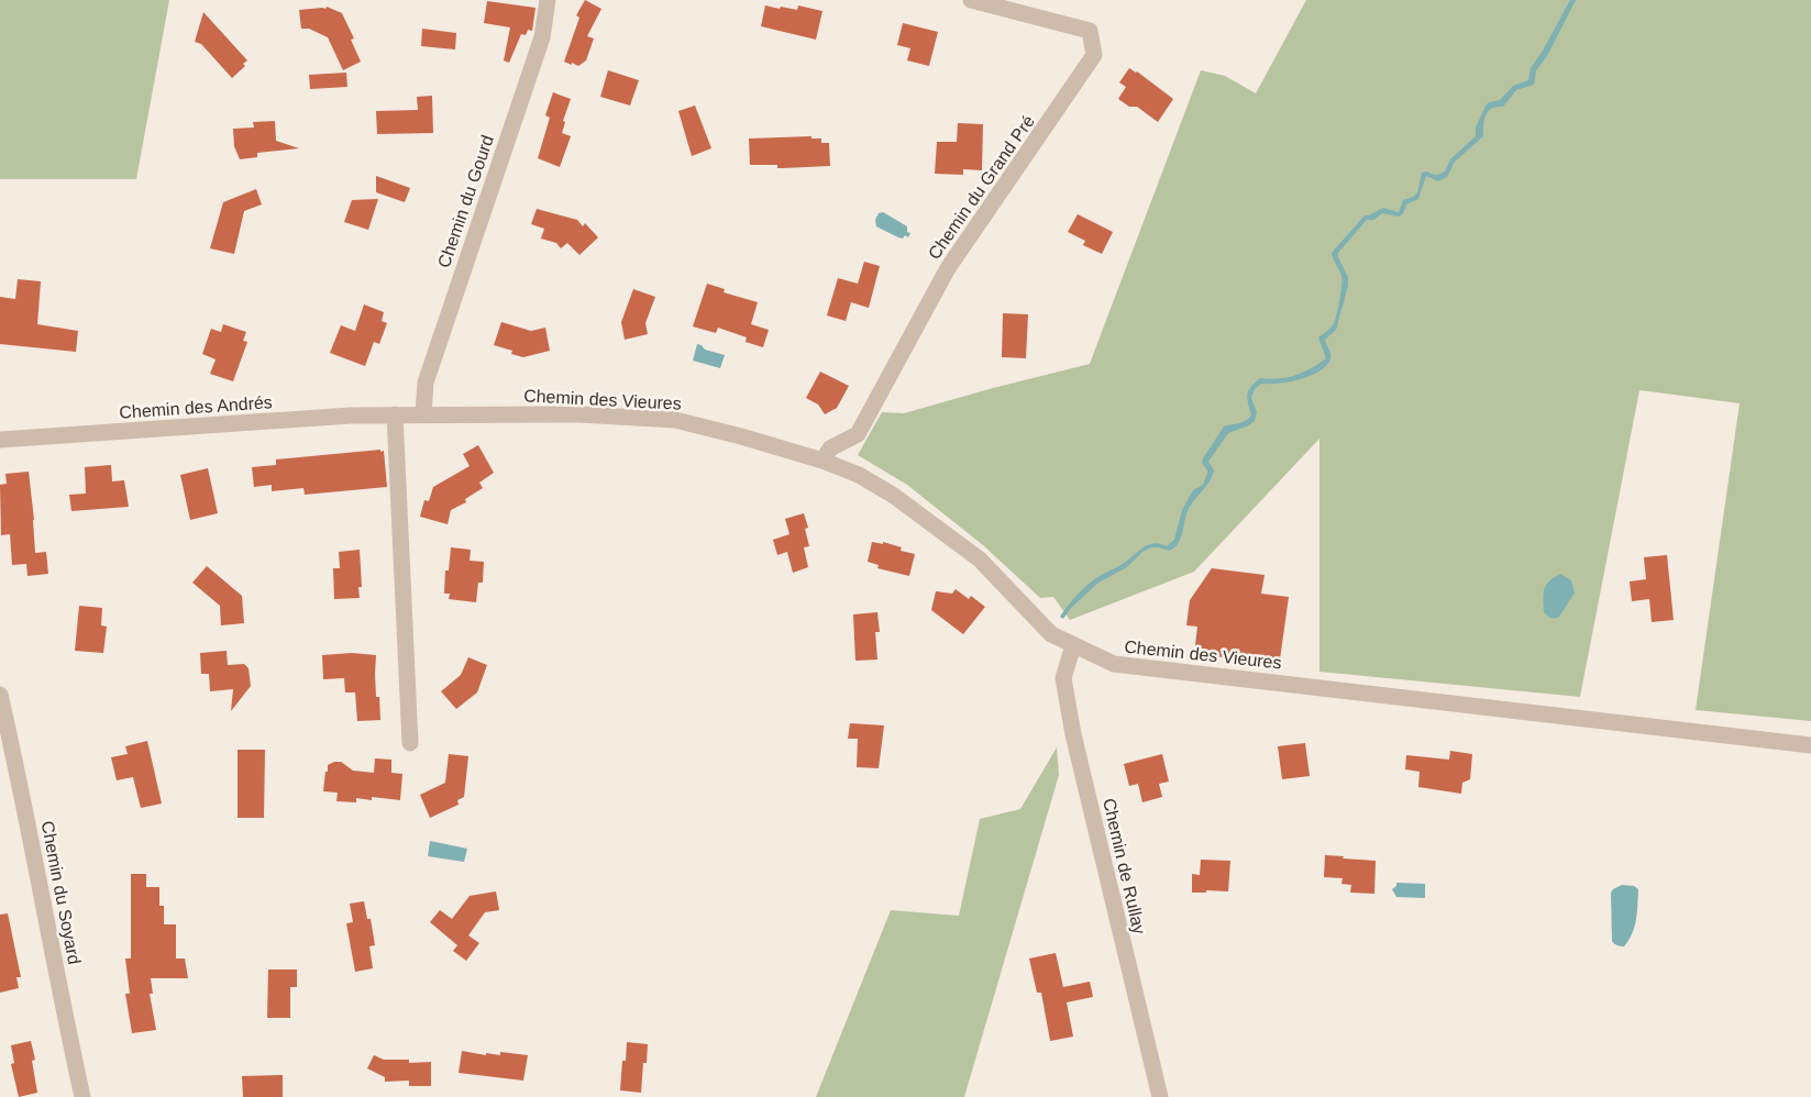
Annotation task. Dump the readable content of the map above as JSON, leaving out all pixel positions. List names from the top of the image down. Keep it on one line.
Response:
{"streets":{"street":["Chemin du Grand Pré","Chemin du Gourd","Chemin des Vieures","Chemin des Andrés","Chemin de Rullay","Chemin du Soyard"]},"crossings":[["Chemin du Grand Pré","Chemin des Vieures"],["Chemin du Gourd","Chemin des Vieures"],["Chemin du Gourd","Chemin des Andrés"],["Chemin des Vieures","Chemin des Andrés"],["Chemin des Vieures","Chemin de Rullay"]]}
